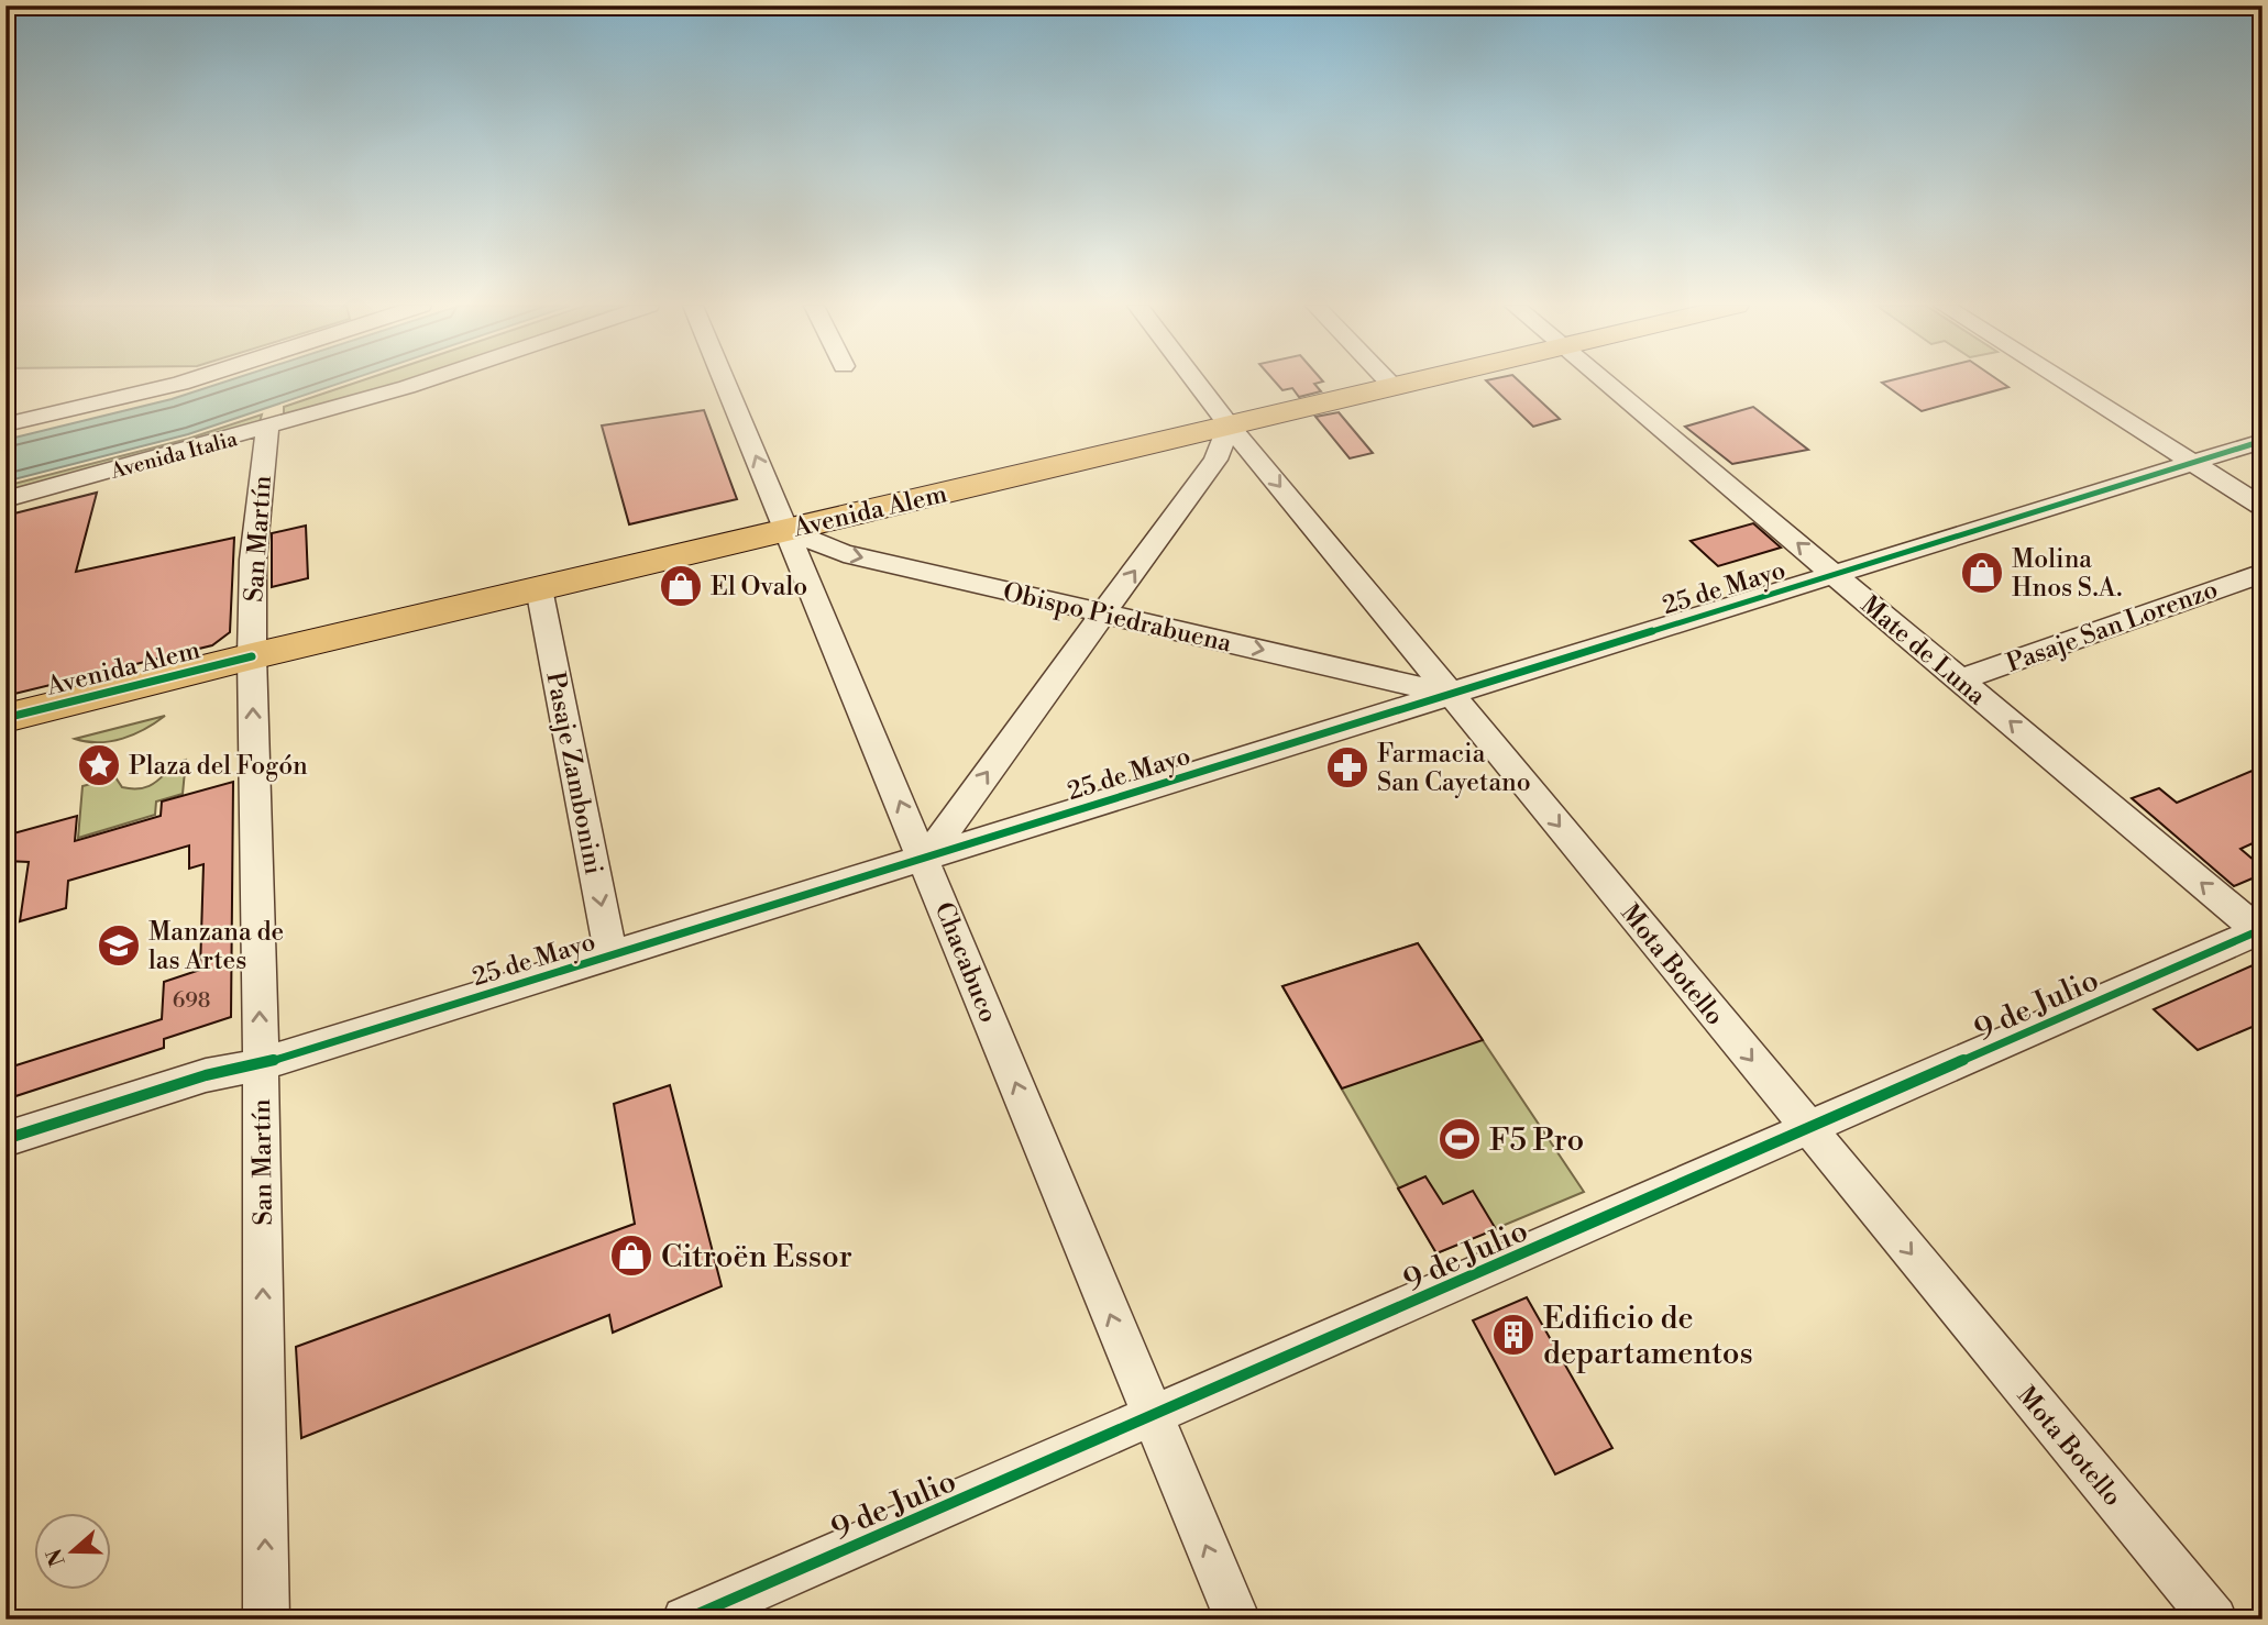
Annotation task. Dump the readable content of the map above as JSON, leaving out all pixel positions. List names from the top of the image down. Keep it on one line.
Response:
{"streets":{"main road":["Avenida Alem"],"street":["Avenida Italia","San Martín","25 de Mayo","Obispo Piedrabuena","Pasaje San Lorenzo","Mate de Luna","Pasaje Zambonini","Chacabuco","Mota Botello","9 de Julio"]},"crossings":[["Avenida Italia","San Martín"],["Avenida Alem","San Martín"],["Avenida Alem","Obispo Piedrabuena"],["Avenida Alem","Pasaje Zambonini"],["Avenida Alem","Chacabuco"],["Avenida Alem","Mota Botello"],["San Martín","25 de Mayo"],["25 de Mayo","Obispo Piedrabuena"],["25 de Mayo","Mate de Luna"],["25 de Mayo","Pasaje Zambonini"],["25 de Mayo","Chacabuco"],["25 de Mayo","Mota Botello"],["Obispo Piedrabuena","Chacabuco"],["Obispo Piedrabuena","Mota Botello"],["Pasaje San Lorenzo","Mate de Luna"],["Mate de Luna","9 de Julio"],["Chacabuco","9 de Julio"],["Mota Botello","9 de Julio"]],"one_way":["San Martín","Obispo Piedrabuena","Mate de Luna","Pasaje Zambonini","Chacabuco","Mota Botello"],"places":{"shop":["Molina Hnos S.A.","El Ovalo","Citroën Essor"],"place":["Plaza del Fogón"],"pharmacy":["Farmacia San Cayetano"],"school or university":["Manzana de las Artes"],"sports":["F5 Pro"],"building":["Edificio de departamentos"]},"house_numbers":["698"],"north":"left"}
